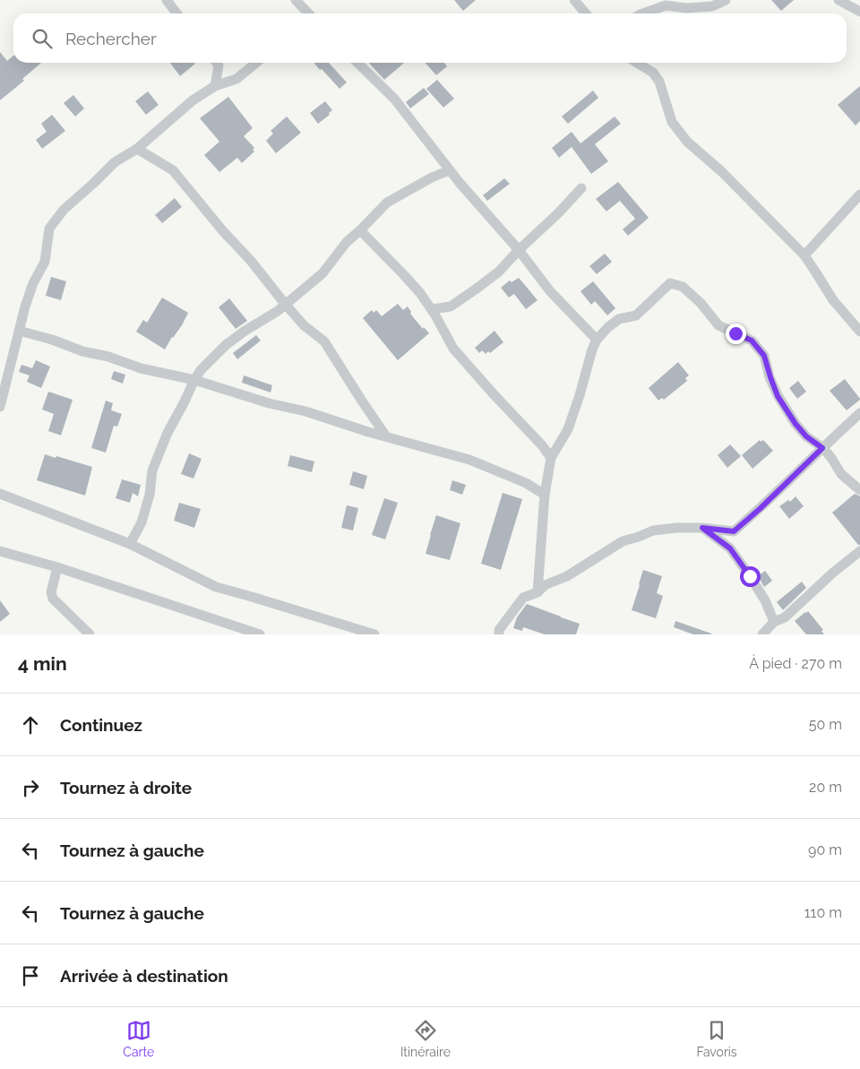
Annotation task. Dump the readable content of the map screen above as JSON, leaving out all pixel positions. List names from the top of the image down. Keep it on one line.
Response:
{"page":{"search":"Rechercher","heading":["4 min","À pied · 270 m"],"list":[["Continuez","50 m"],["Tournez à droite","20 m"],["Tournez à gauche","90 m"],["Tournez à gauche","110 m"],"Arrivée à destination"],"nav":["Carte","Itinéraire","Favoris"]}}
